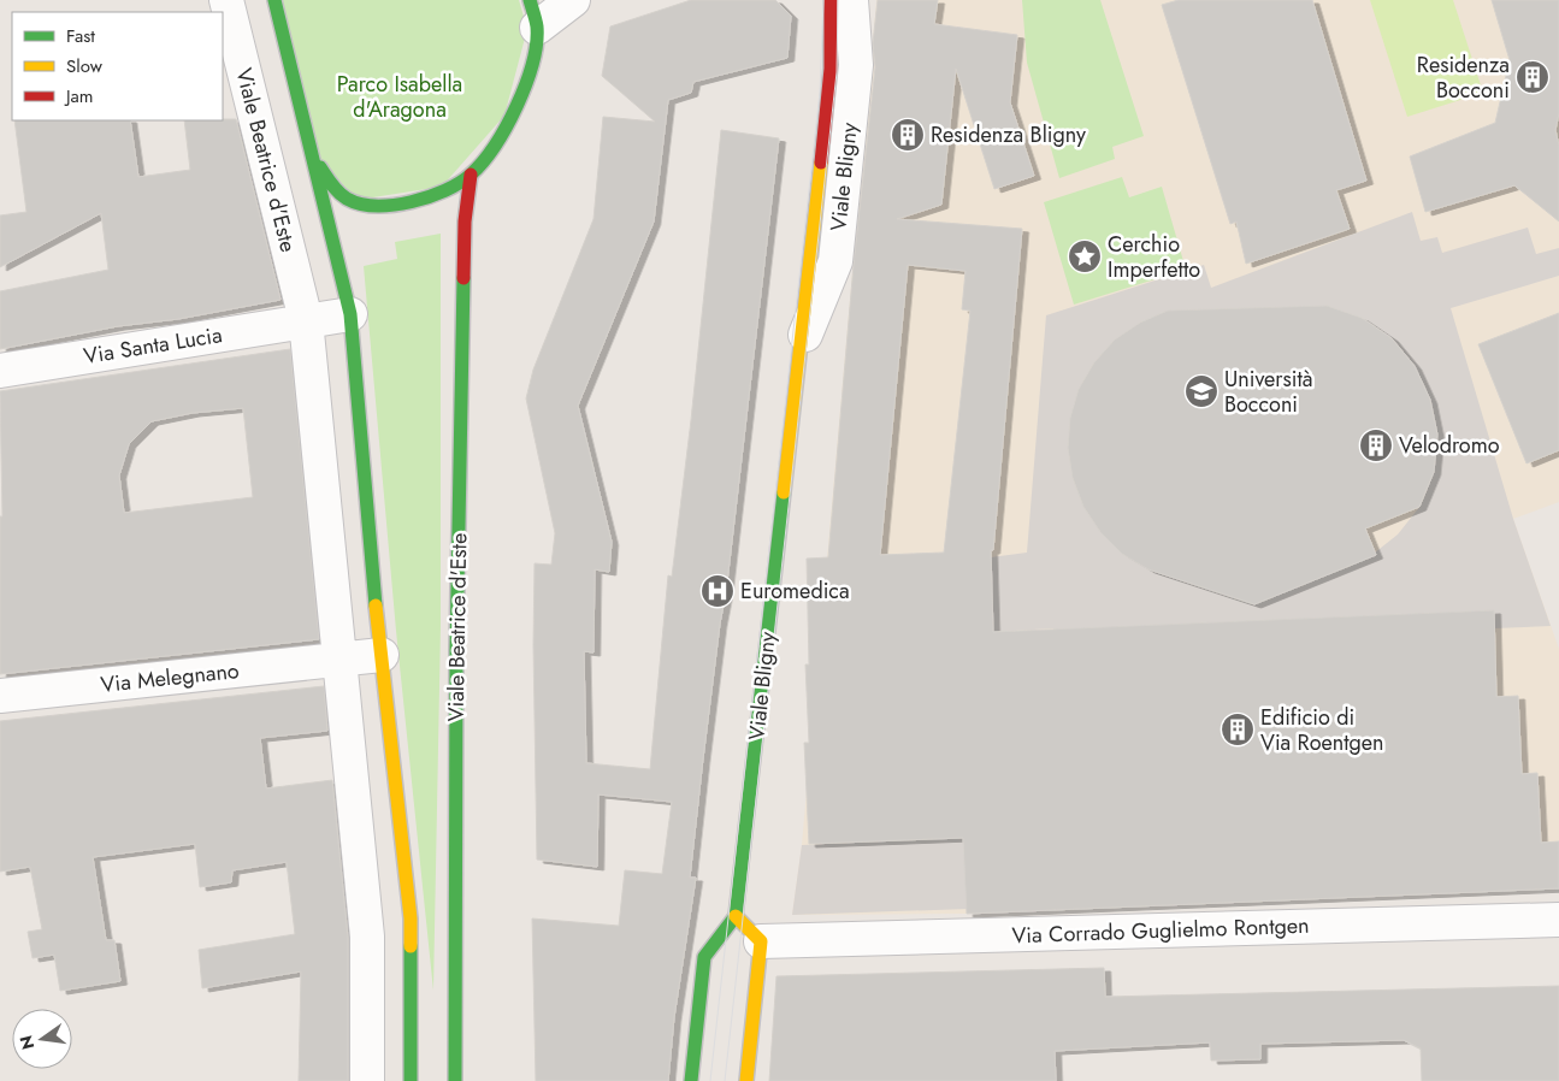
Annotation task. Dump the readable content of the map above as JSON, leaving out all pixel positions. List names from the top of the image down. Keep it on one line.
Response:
{"streets":{"main road":["Viale Beatrice d'Este","Viale Bligny"],"street":["Via Santa Lucia","Via Melegnano","Via Corrado Guglielmo Rontgen"]},"crossings":[["Viale Beatrice d'Este","Via Santa Lucia"],["Viale Beatrice d'Este","Via Melegnano"]],"parks":["Parco Isabella d'Aragona"],"places":{"building":["Residenza Bocconi","Residenza Bligny","Velodromo","Edificio di Via Roentgen"],"place":["Cerchio Imperfetto"],"school or university":["Università Bocconi"],"hospital":["Euromedica"]},"legend":["Fast","Slow","Jam"],"north":"left"}
